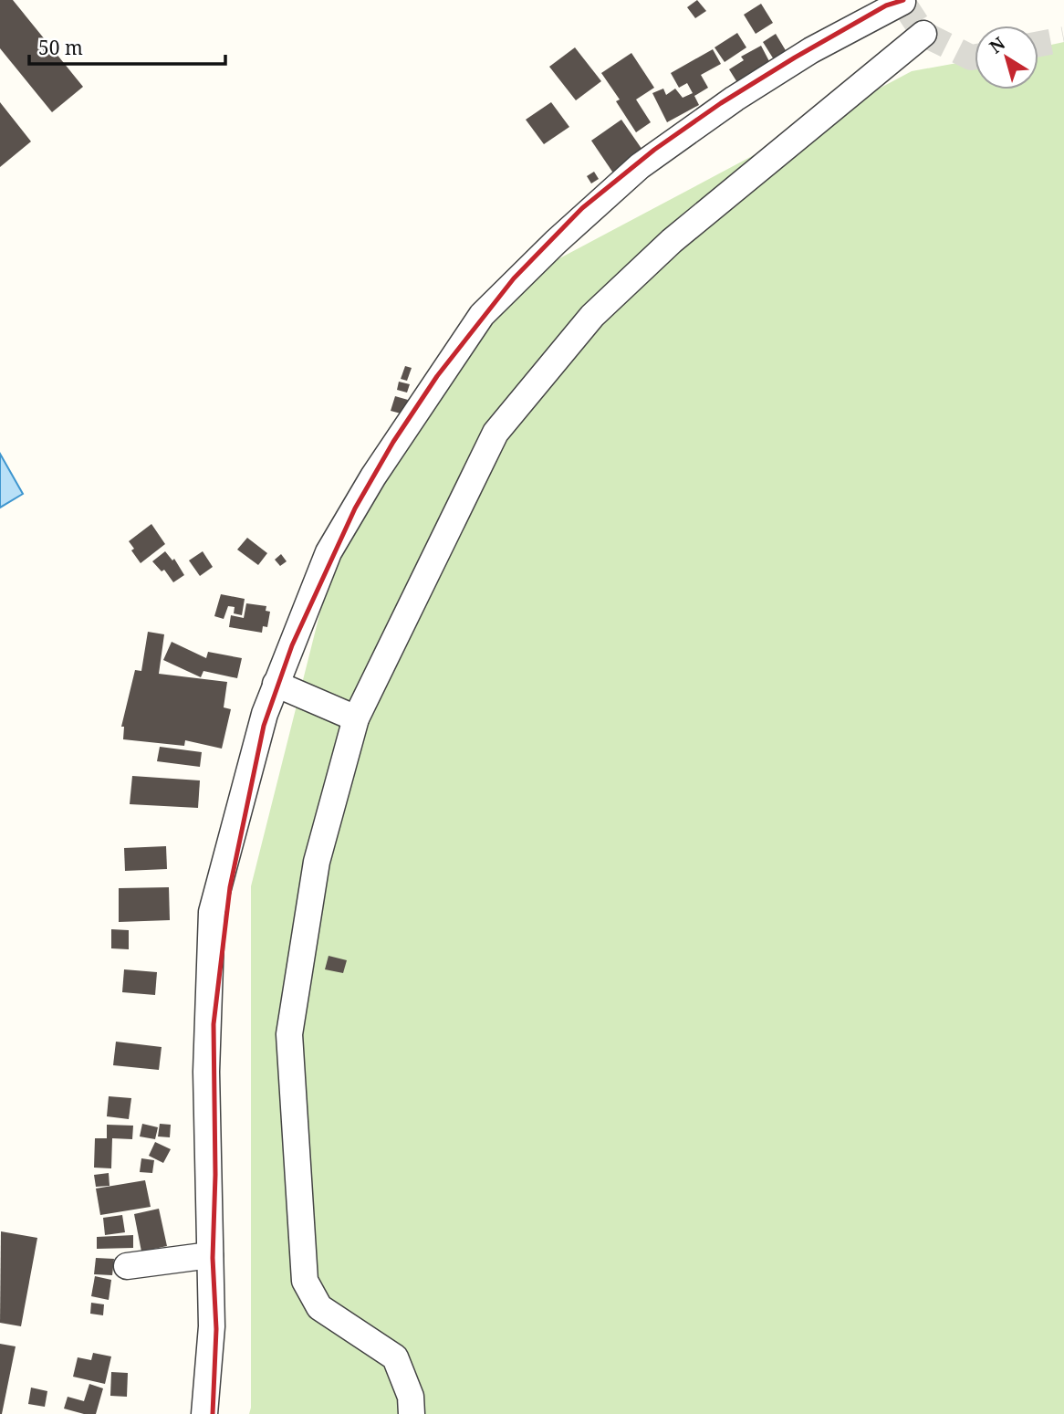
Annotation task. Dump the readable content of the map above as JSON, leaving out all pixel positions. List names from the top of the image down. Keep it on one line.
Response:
{"scale_bar":"50 m","north":"top left"}
